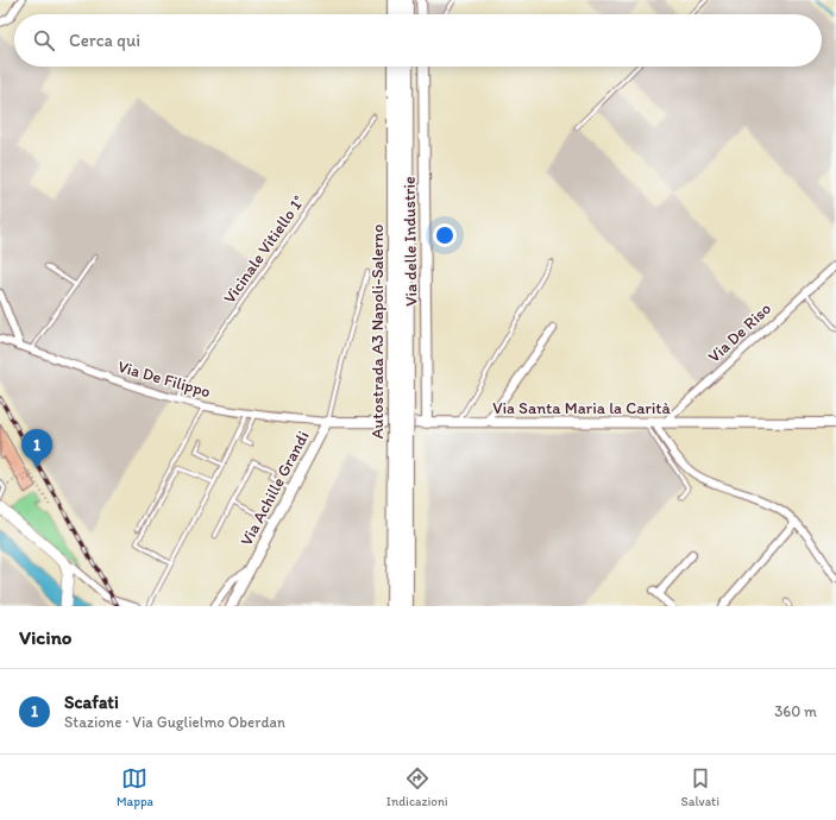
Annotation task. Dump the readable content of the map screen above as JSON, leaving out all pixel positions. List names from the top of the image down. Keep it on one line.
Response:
{"streets":{"highway":["Autostrada A3 Napoli-Salerno"],"street":["Via delle Industrie","Via De Riso","Via De Filippo","Via Santa Maria la Carità","Via Achille Grandi"],"lane":["Vicinale Vitiello 1°"]},"crossings":[["Via delle Industrie","Via Santa Maria la Carità"],["Vicinale Vitiello 1°","Via De Filippo"],["Via De Riso","Via Santa Maria la Carità"],["Via De Filippo","Via Santa Maria la Carità"],["Via De Filippo","Via Achille Grandi"],["Via Santa Maria la Carità","Via Achille Grandi"]],"page":{"search":"Cerca qui","pins":"1","heading":"Vicino","list":[{"mark":"1","name":"Scafati","note":"Stazione · Via Guglielmo Oberdan","value":"360 m"}],"nav":["Mappa","Indicazioni","Salvati"]}}
